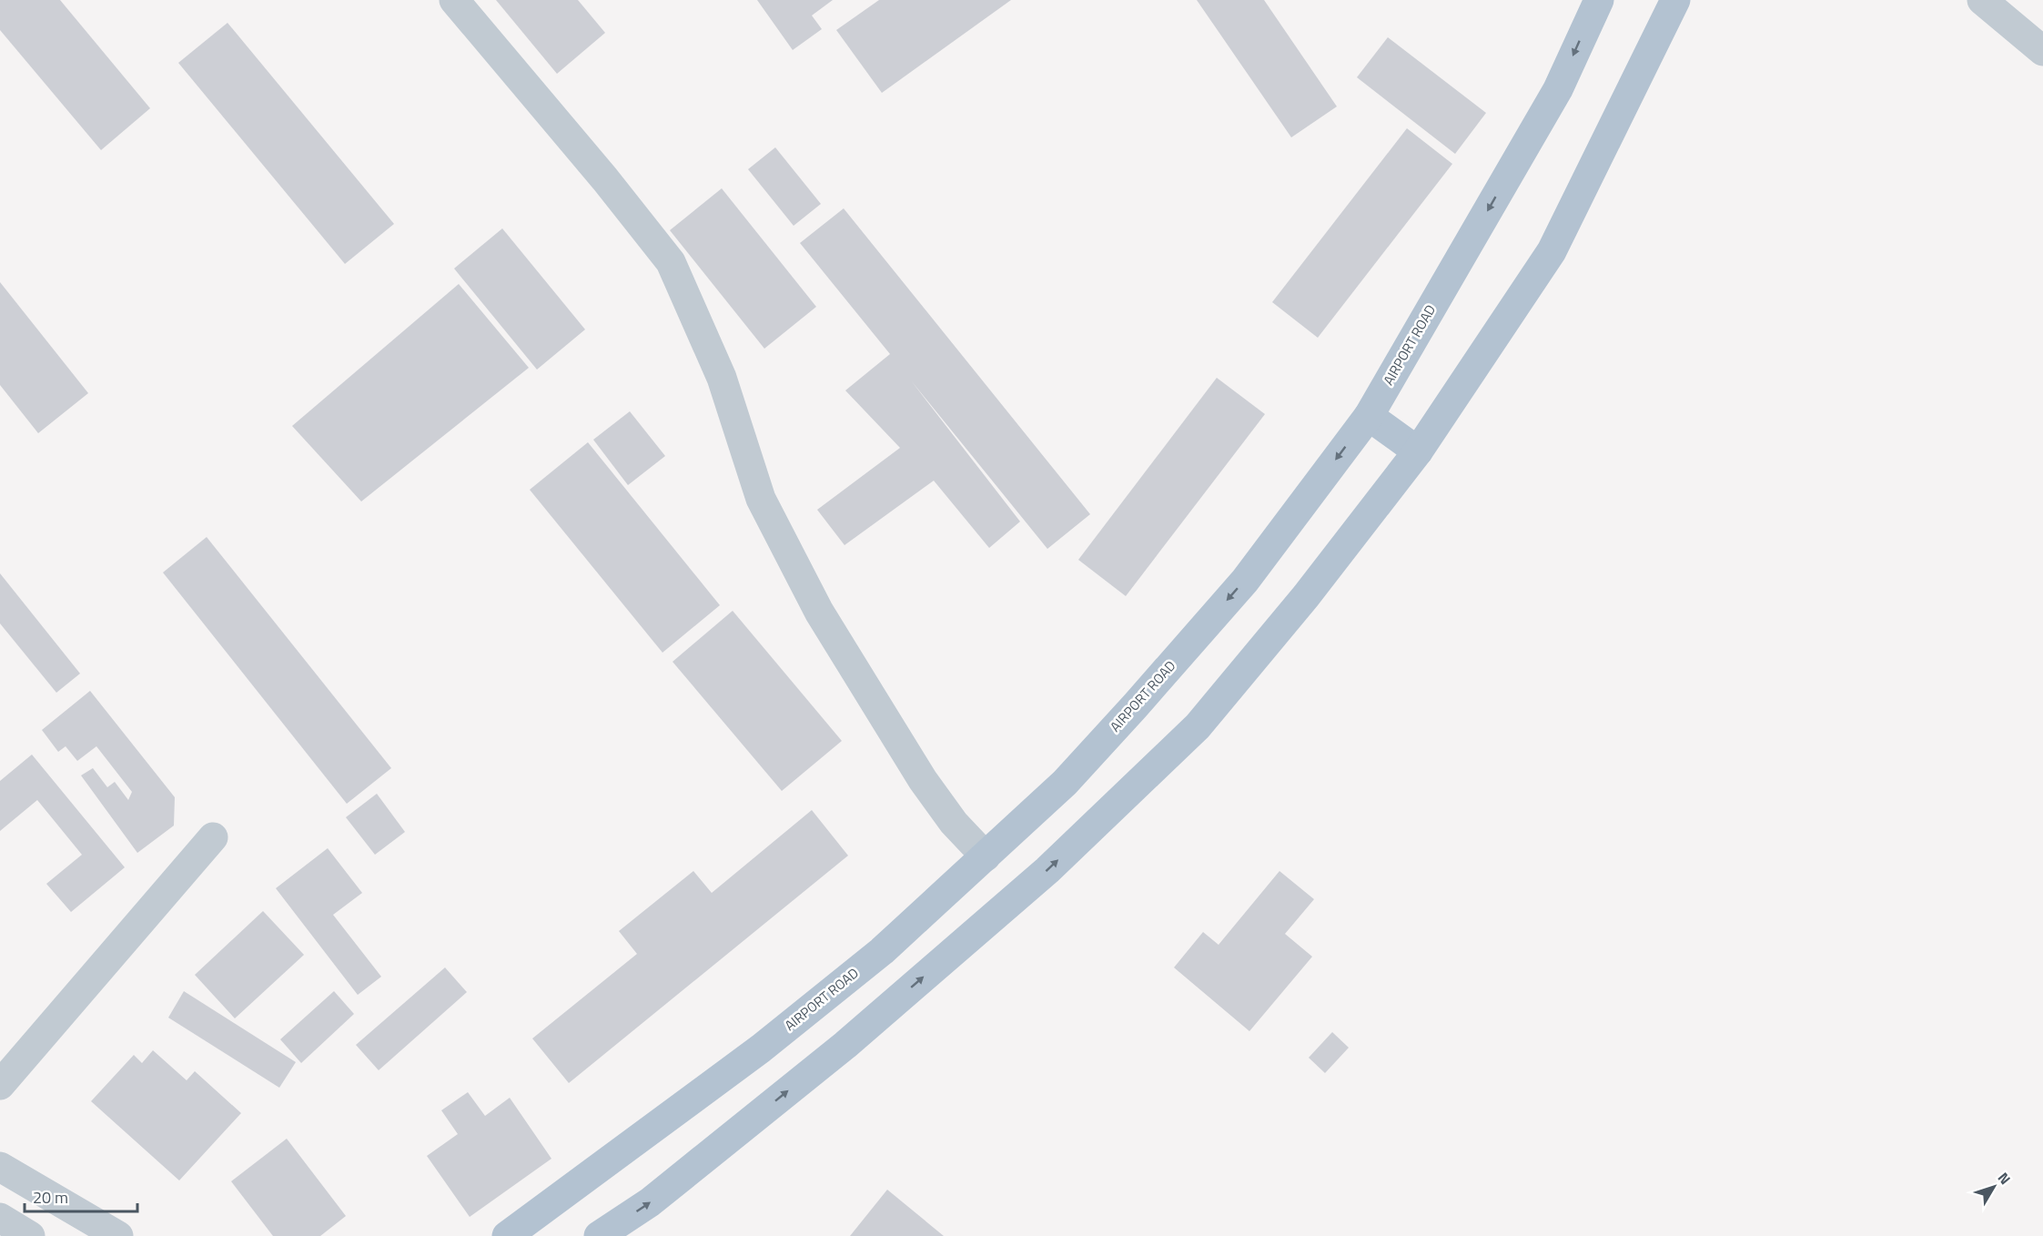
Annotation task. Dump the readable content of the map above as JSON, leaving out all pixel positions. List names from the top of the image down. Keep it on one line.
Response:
{"streets":{"main road":["AIRPORT ROAD"]},"scale_bar":"20 m","north":"top right"}
